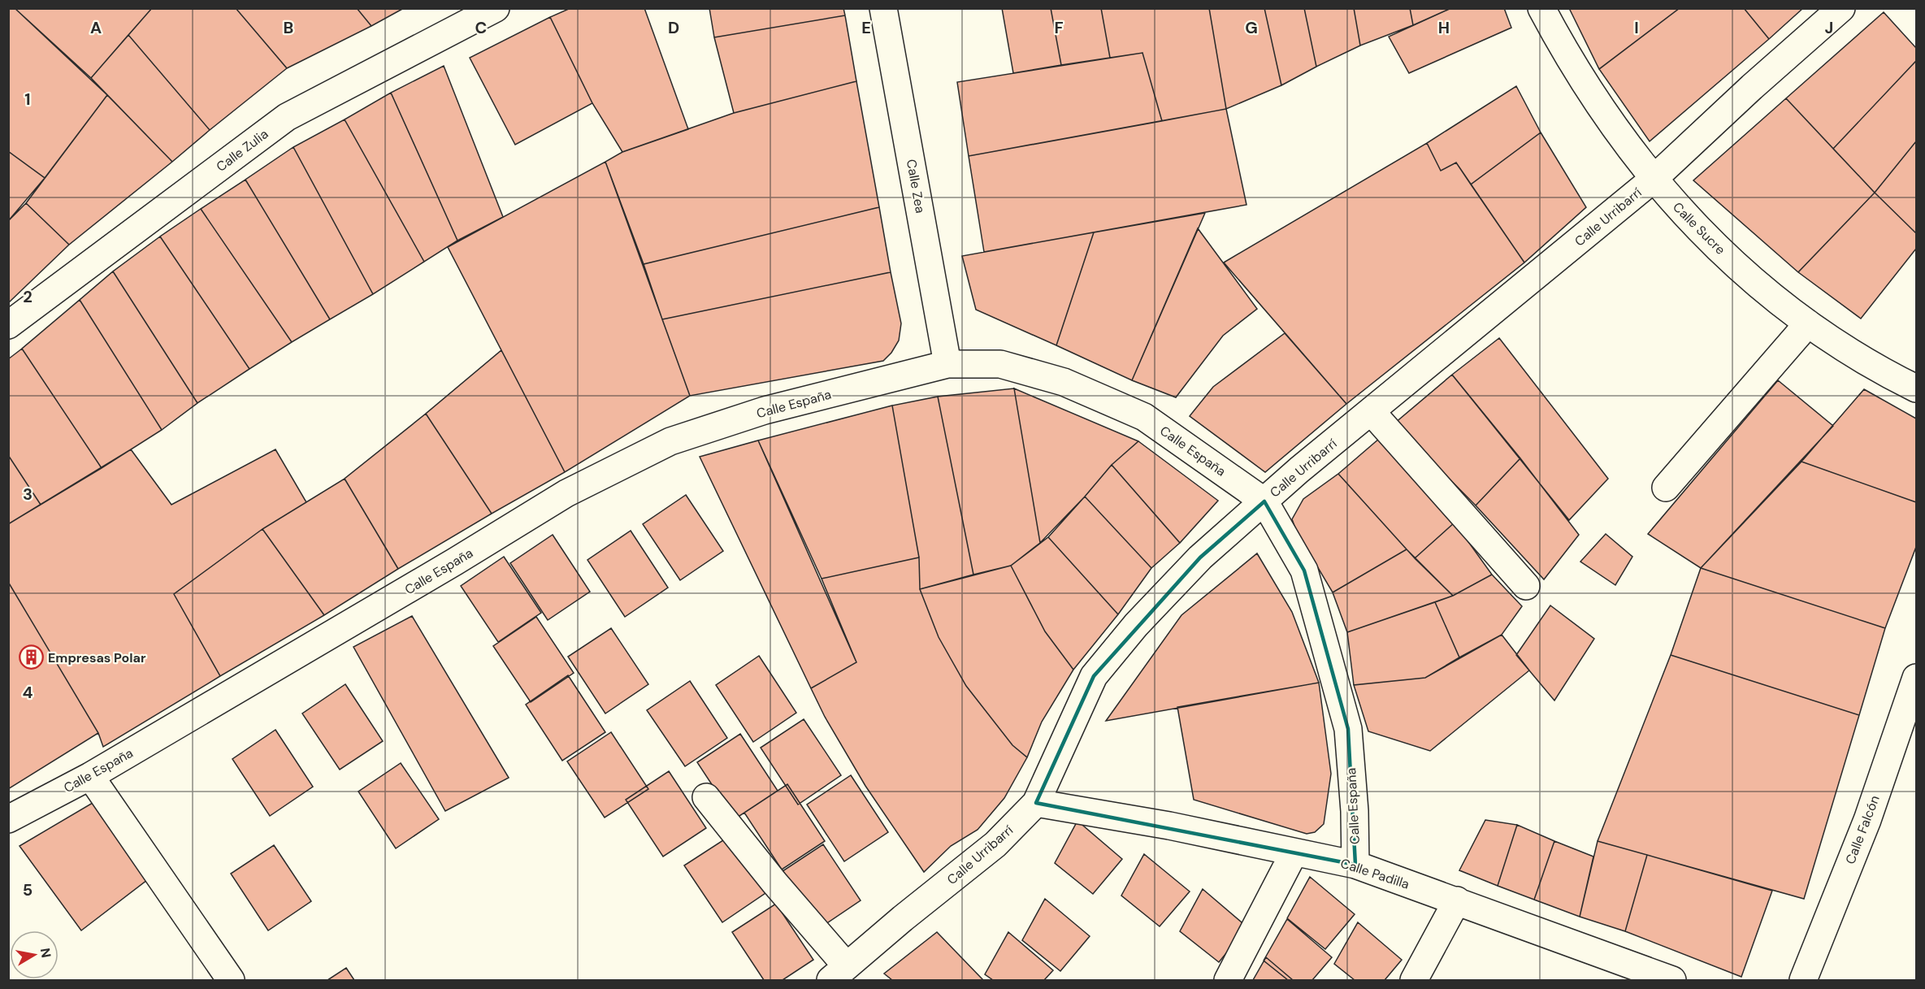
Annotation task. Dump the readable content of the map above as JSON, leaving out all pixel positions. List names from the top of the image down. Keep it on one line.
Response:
{"streets":{"street":["Calle Zulia","Calle Zea","Calle Urribarrí","Calle Sucre","Calle España","Calle Falcón","Calle Padilla"]},"crossings":[["Calle Zea","Calle España"],["Calle Urribarrí","Calle Sucre"],["Calle Urribarrí","Calle España"],["Calle Urribarrí","Calle Padilla"],["Calle España","Calle Padilla"]],"places":{"building":["Empresas Polar"]},"north":"right","grid":{"columns":["A","B","C","D","E","F","G","H","I","J"],"rows":["1","2","3","4","5"]}}
